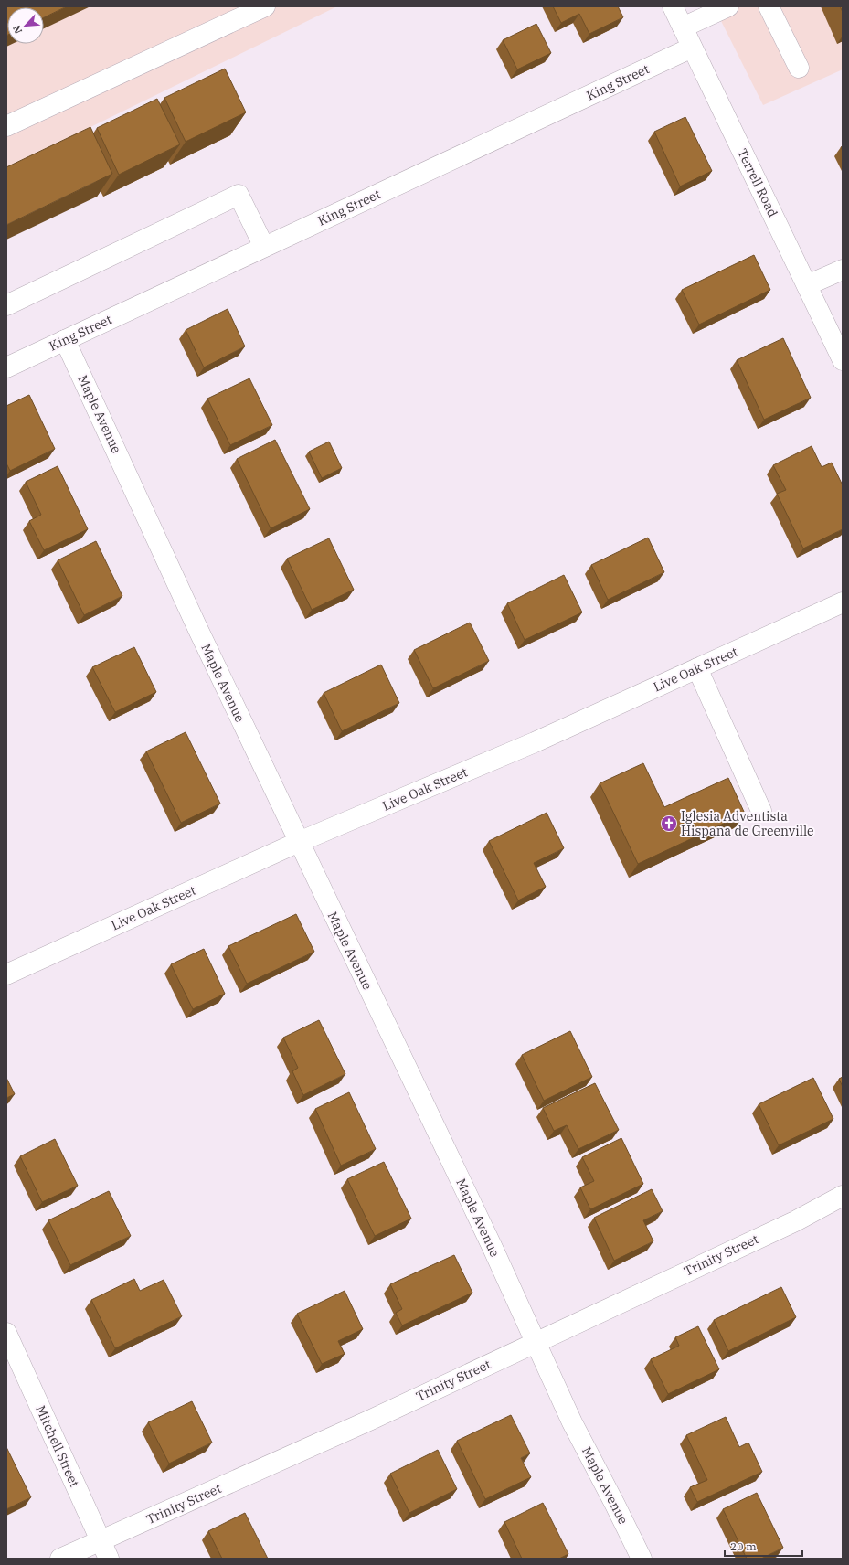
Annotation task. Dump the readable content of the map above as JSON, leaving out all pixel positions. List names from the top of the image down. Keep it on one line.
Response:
{"streets":{"street":["King Street","Terrell Road","Maple Avenue","Live Oak Street","Trinity Street","Mitchell Street"]},"crossings":[["King Street","Terrell Road"],["King Street","Maple Avenue"],["Maple Avenue","Live Oak Street"],["Maple Avenue","Trinity Street"],["Trinity Street","Mitchell Street"]],"places":{"church":["Iglesia Adventista Hispana de Greenville"]},"scale_bar":"20 m","north":"bottom left"}
